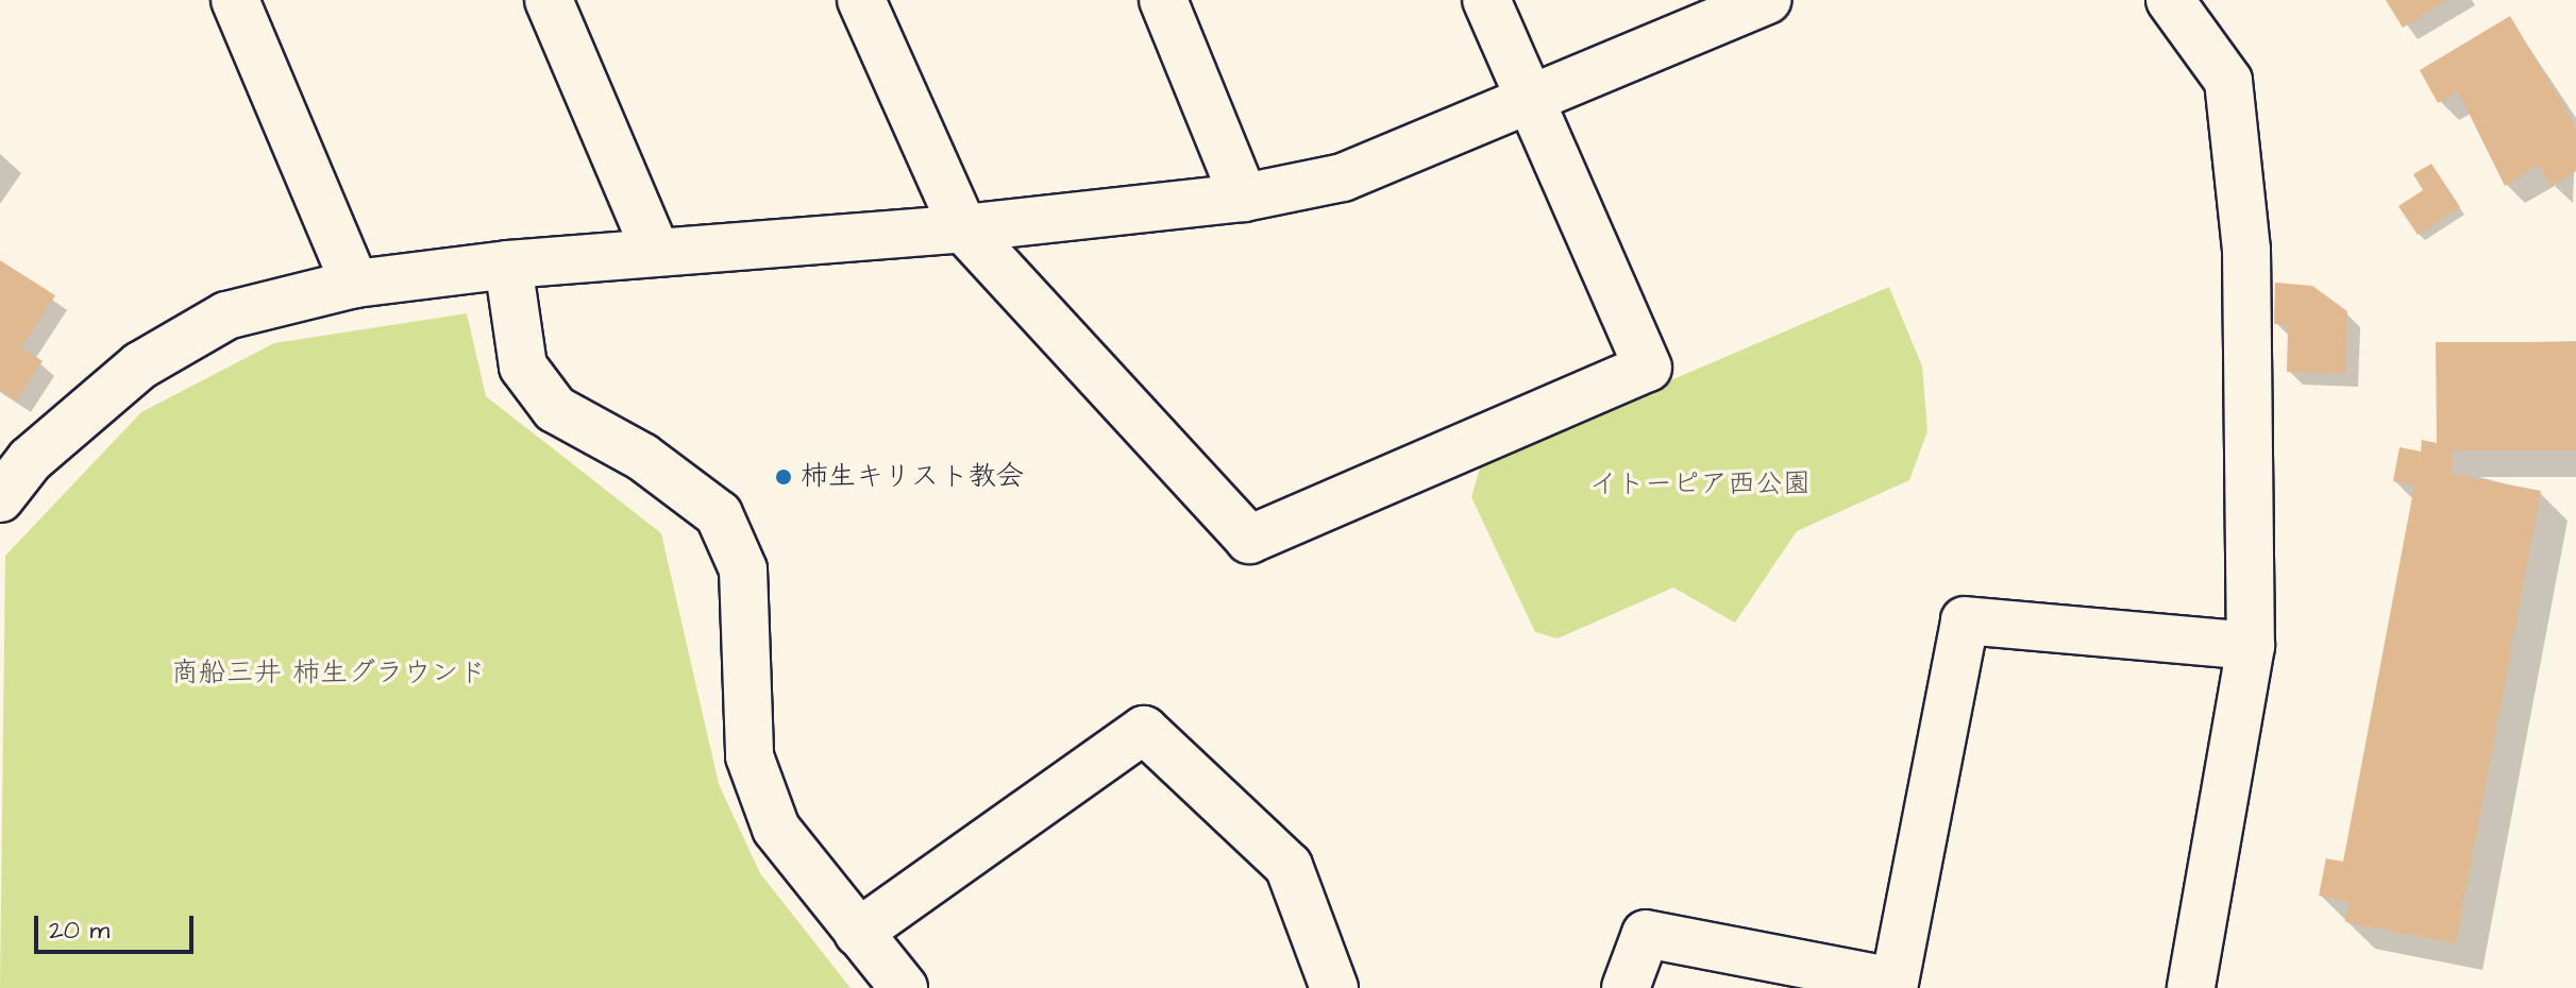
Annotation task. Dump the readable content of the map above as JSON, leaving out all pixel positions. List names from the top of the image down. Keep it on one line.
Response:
{"parks":["イトーピア西公園","商船三井 柿生グラウンド"],"places":["柿生キリスト教会"],"scale_bar":"20 m"}
